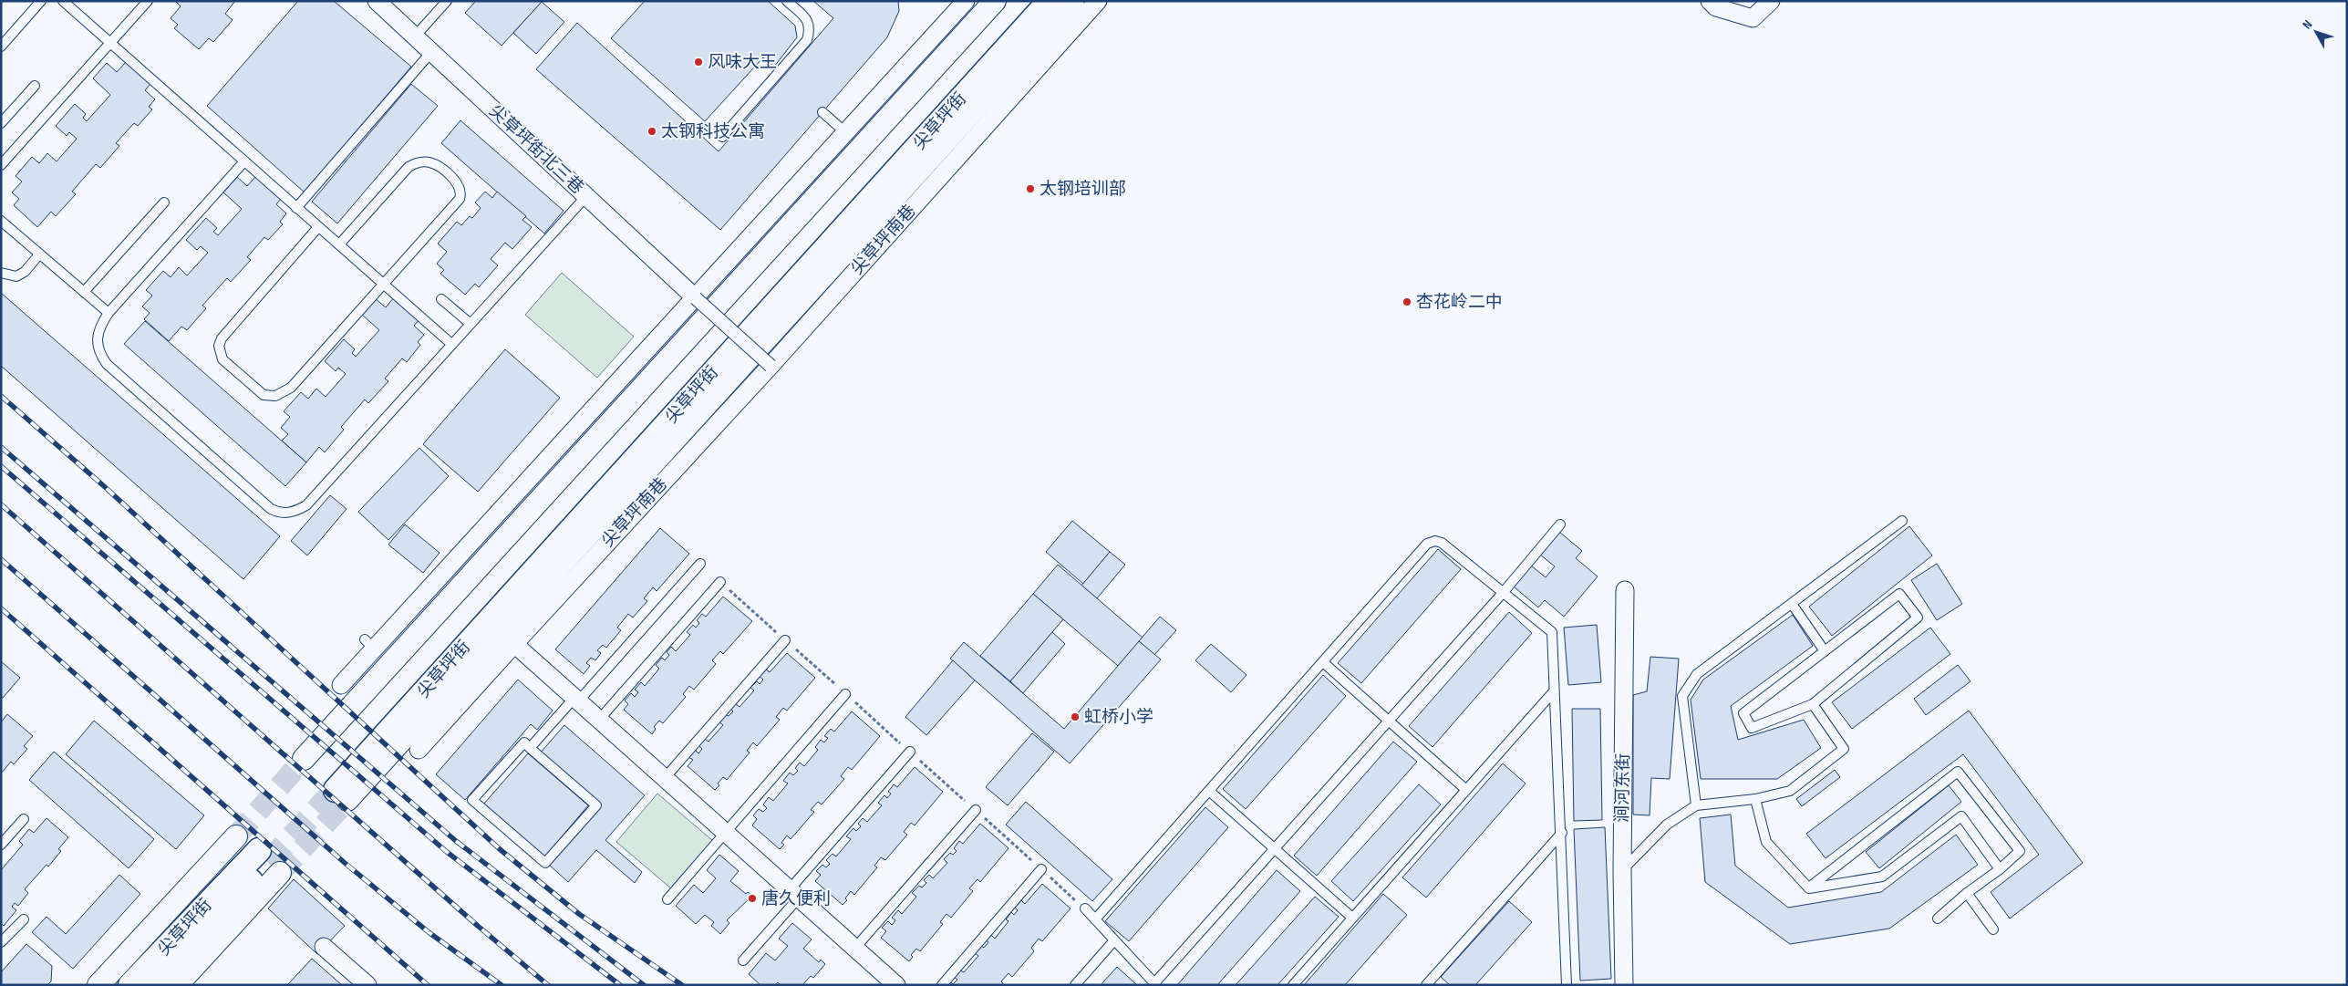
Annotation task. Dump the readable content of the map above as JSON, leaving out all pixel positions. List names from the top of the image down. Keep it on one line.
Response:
{"streets":{"main road":["尖草坪街"],"street":["尖草坪街北三巷","尖草坪南巷","涧河东街"]},"places":["风味大王","太钢科技公寓","太钢培训部","杏花岭二中","虹桥小学","唐久便利"],"north":"top left"}
